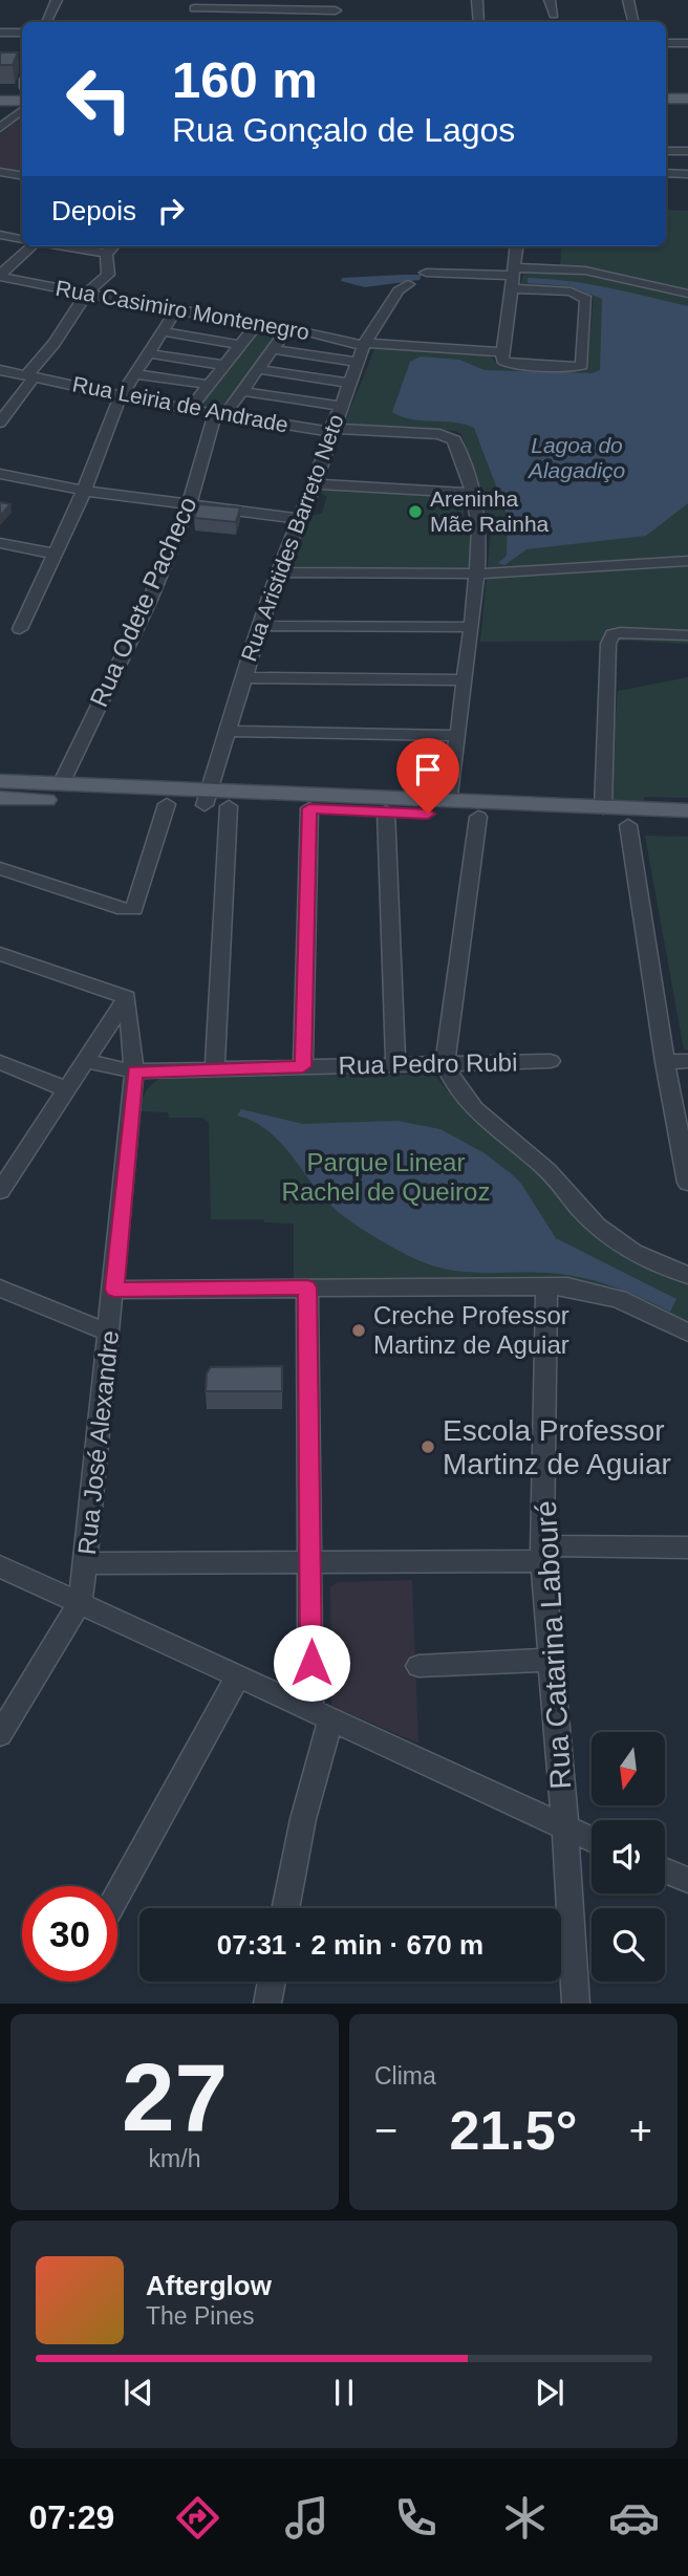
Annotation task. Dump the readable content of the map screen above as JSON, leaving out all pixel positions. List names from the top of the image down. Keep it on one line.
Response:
{"streets":{"street":["Rua Casimiro Montenegro","Rua Leiria de Andrade","Rua Aristides Barreto Neto","Rua Odete Pacheco","Rua Pedro Rubi","Rua José Alexandre","Rua Catarina Labouré"]},"crossings":[["Rua Casimiro Montenegro","Rua Aristides Barreto Neto"],["Rua Casimiro Montenegro","Rua Odete Pacheco"],["Rua Leiria de Andrade","Rua Aristides Barreto Neto"],["Rua Leiria de Andrade","Rua Odete Pacheco"],["Rua Pedro Rubi","Rua José Alexandre"]],"water":["Lagoa do Alagadiço"],"parks":["Parque Linear Rachel de Queiroz"],"places":["Areninha Mãe Rainha","Creche Professor Martinz de Aguiar","Escola Professor Martinz de Aguiar"],"north":"bottom","page":{"turn":["160 m","Rua Gonçalo de Lagos"],"then":"Depois","limit":"30","trip":"07:31 · 2 min · 670 m","tile":[["27","km/h"],"Clima"],"heat":["−","21.5°","+"],"song":["Afterglow","The Pines"],"tabs":"07:29"}}
